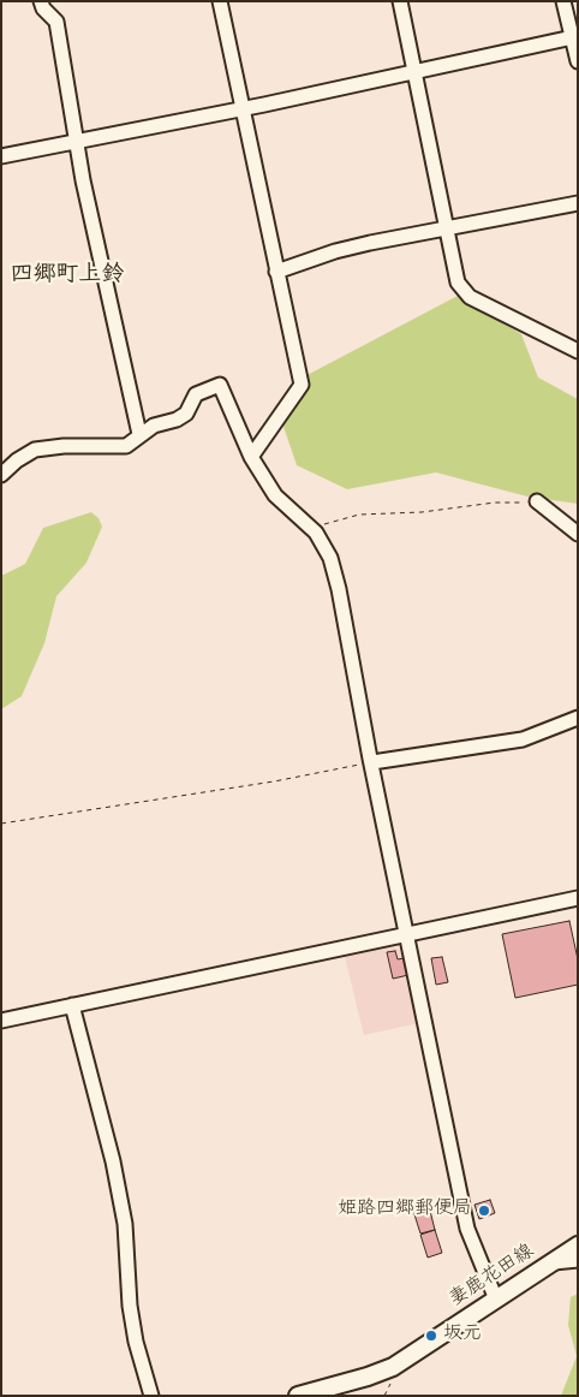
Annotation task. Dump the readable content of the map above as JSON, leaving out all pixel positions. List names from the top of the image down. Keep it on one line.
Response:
{"streets":{"main road":["妻鹿花田線"]},"districts":["四郷町上鈴"],"places":["姫路四郷郵便局","坂元"]}
